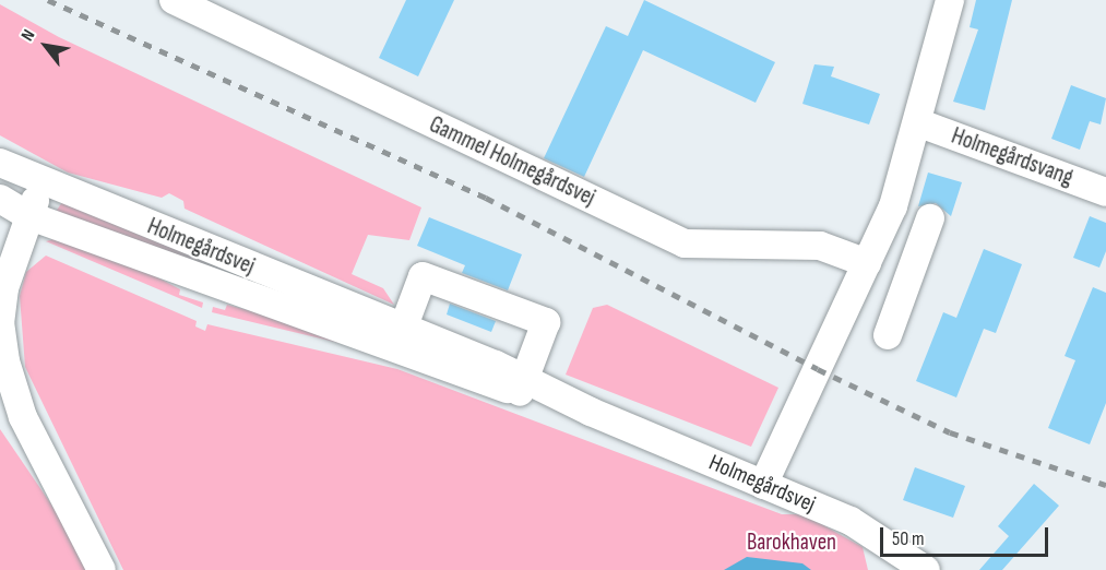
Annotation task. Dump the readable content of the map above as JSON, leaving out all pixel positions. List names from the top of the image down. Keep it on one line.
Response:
{"streets":{"street":["Holmegårdsvang","Gammel Holmegårdsvej","Holmegårdsvej"]},"parks":["Barokhaven"],"scale_bar":"50 m","north":"top left"}
